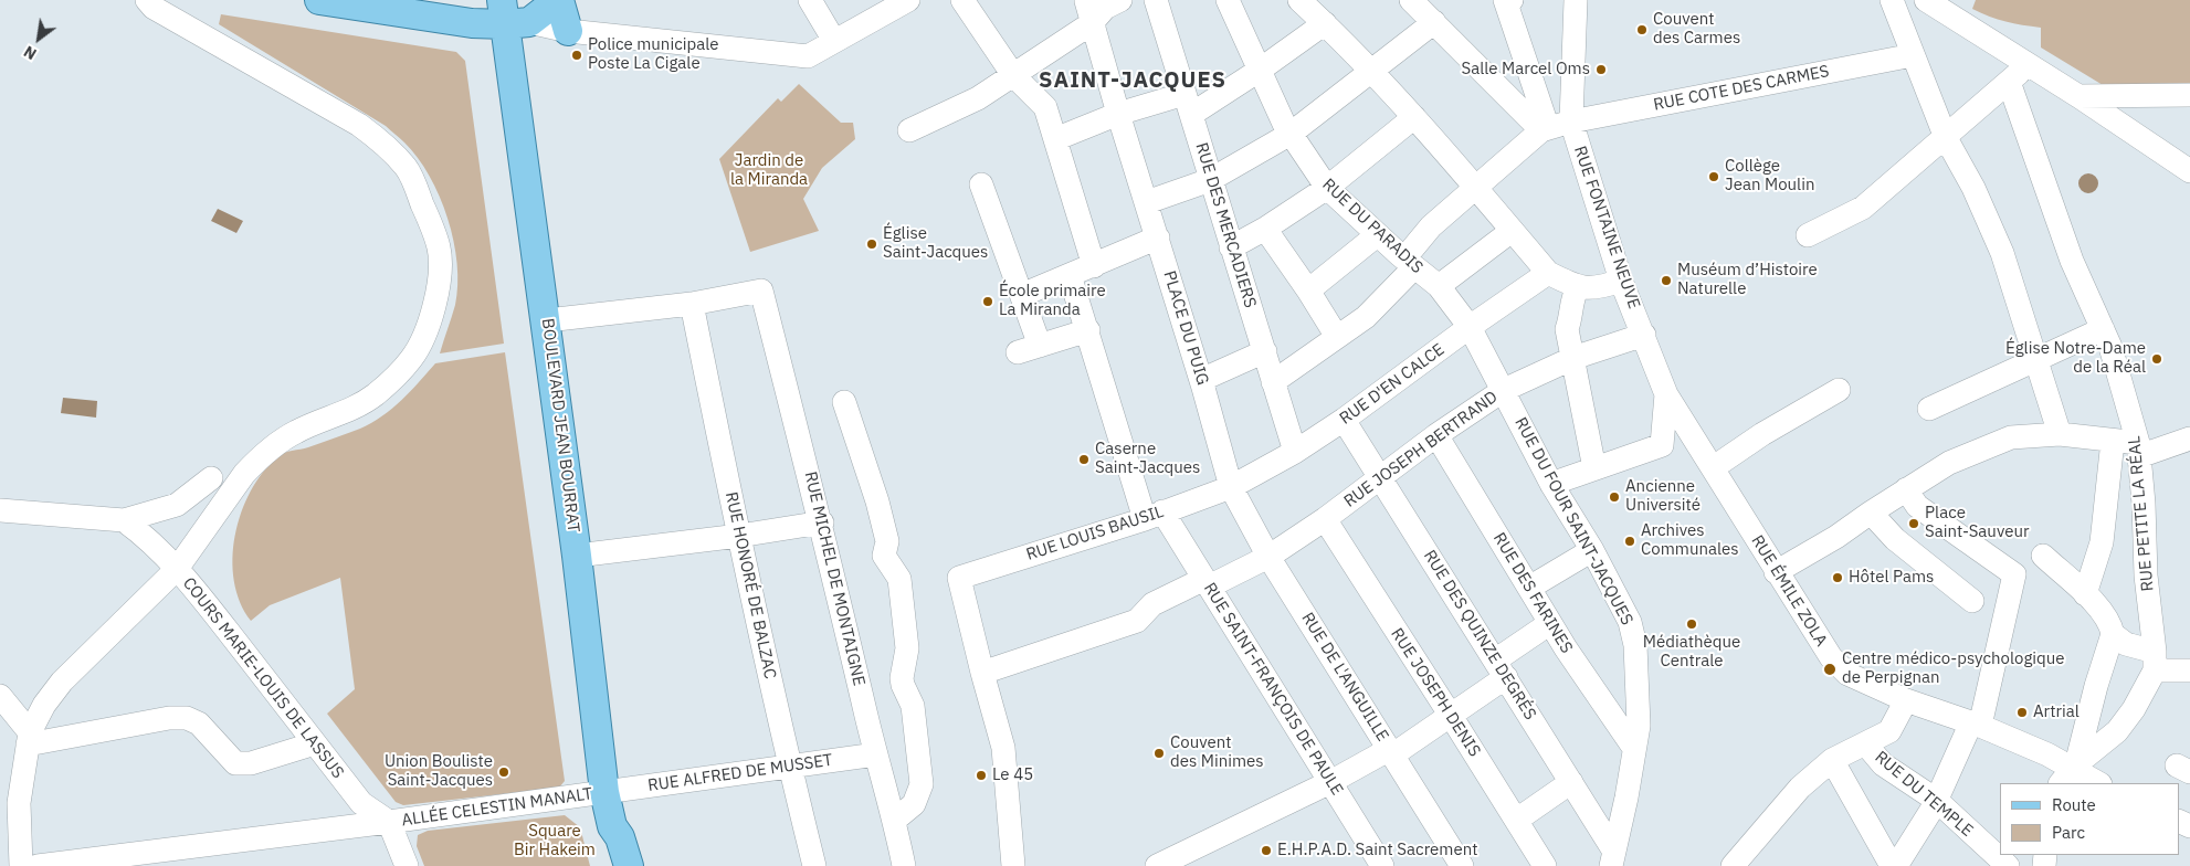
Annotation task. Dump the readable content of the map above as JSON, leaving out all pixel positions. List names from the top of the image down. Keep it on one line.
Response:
{"streets":{"main road":["BOULEVARD JEAN BOURRAT"],"street":["RUE COTE DES CARMES","RUE DES MERCADIERS","RUE DU PARADIS","RUE FONTAINE NEUVE","PLACE DU PUIG","RUE D'EN CALCE","RUE JOSEPH BERTRAND","RUE PETITE LA RÉAL","RUE DU FOUR SAINT-JACQUES","RUE LOUIS BAUSIL","RUE MICHEL DE MONTAIGNE","RUE HONORÉ DE BALZAC","RUE ÉMILE ZOLA","RUE DES FARINES","RUE DES QUINZE DEGRÉS","RUE DE L'ANGUILLE","COURS MARIE-LOUIS DE LASSUS","RUE SAINT-FRANÇOIS DE PAULE","RUE JOSEPH DENIS","RUE ALFRED DE MUSSET","RUE DU TEMPLE","ALLÉE CELESTIN MANALT"]},"crossings":[["RUE COTE DES CARMES","RUE FONTAINE NEUVE"],["RUE DES MERCADIERS","RUE D'EN CALCE"],["RUE DU PARADIS","RUE D'EN CALCE"],["RUE DU PARADIS","RUE DU FOUR SAINT-JACQUES"],["RUE FONTAINE NEUVE","RUE JOSEPH BERTRAND"],["RUE FONTAINE NEUVE","RUE ÉMILE ZOLA"],["PLACE DU PUIG","RUE D'EN CALCE"],["PLACE DU PUIG","RUE LOUIS BAUSIL"],["PLACE DU PUIG","RUE DE L'ANGUILLE"],["RUE D'EN CALCE","RUE DU FOUR SAINT-JACQUES"],["RUE D'EN CALCE","RUE LOUIS BAUSIL"],["RUE D'EN CALCE","RUE DES QUINZE DEGRÉS"],["RUE D'EN CALCE","RUE DE L'ANGUILLE"],["BOULEVARD JEAN BOURRAT","RUE ALFRED DE MUSSET"],["BOULEVARD JEAN BOURRAT","ALLÉE CELESTIN MANALT"],["RUE JOSEPH BERTRAND","RUE DU FOUR SAINT-JACQUES"],["RUE JOSEPH BERTRAND","RUE LOUIS BAUSIL"],["RUE JOSEPH BERTRAND","RUE DES FARINES"],["RUE JOSEPH BERTRAND","RUE DES QUINZE DEGRÉS"],["RUE JOSEPH BERTRAND","RUE DE L'ANGUILLE"],["RUE JOSEPH BERTRAND","RUE SAINT-FRANÇOIS DE PAULE"],["RUE JOSEPH BERTRAND","RUE JOSEPH DENIS"],["RUE DU FOUR SAINT-JACQUES","RUE DES FARINES"],["RUE DU FOUR SAINT-JACQUES","RUE DES QUINZE DEGRÉS"],["RUE LOUIS BAUSIL","RUE DE L'ANGUILLE"],["RUE LOUIS BAUSIL","RUE SAINT-FRANÇOIS DE PAULE"],["RUE MICHEL DE MONTAIGNE","RUE HONORÉ DE BALZAC"],["RUE MICHEL DE MONTAIGNE","RUE ALFRED DE MUSSET"],["RUE HONORÉ DE BALZAC","RUE ALFRED DE MUSSET"],["COURS MARIE-LOUIS DE LASSUS","ALLÉE CELESTIN MANALT"],["RUE ALFRED DE MUSSET","ALLÉE CELESTIN MANALT"]],"districts":["SAINT-JACQUES"],"parks":["Jardin de la Miranda","Square Bir Hakeim"],"places":["Couvent des Carmes","Police municipale Poste La Cigale","Salle Marcel Oms","Collège Jean Moulin","Église Saint-Jacques","Muséum d’Histoire Naturelle","École primaire La Miranda","Église Notre-Dame de la Réal","Caserne Saint-Jacques","Ancienne Université","Place Saint-Sauveur","Archives Communales","Hôtel Pams","Médiathèque Centrale","Centre médico-psychologique de Perpignan","Artrial","Couvent des Minimes","Union Bouliste Saint-Jacques","Le 45","E.H.P.A.D. Saint Sacrement"],"legend":["Route","Parc"],"north":"bottom left"}
